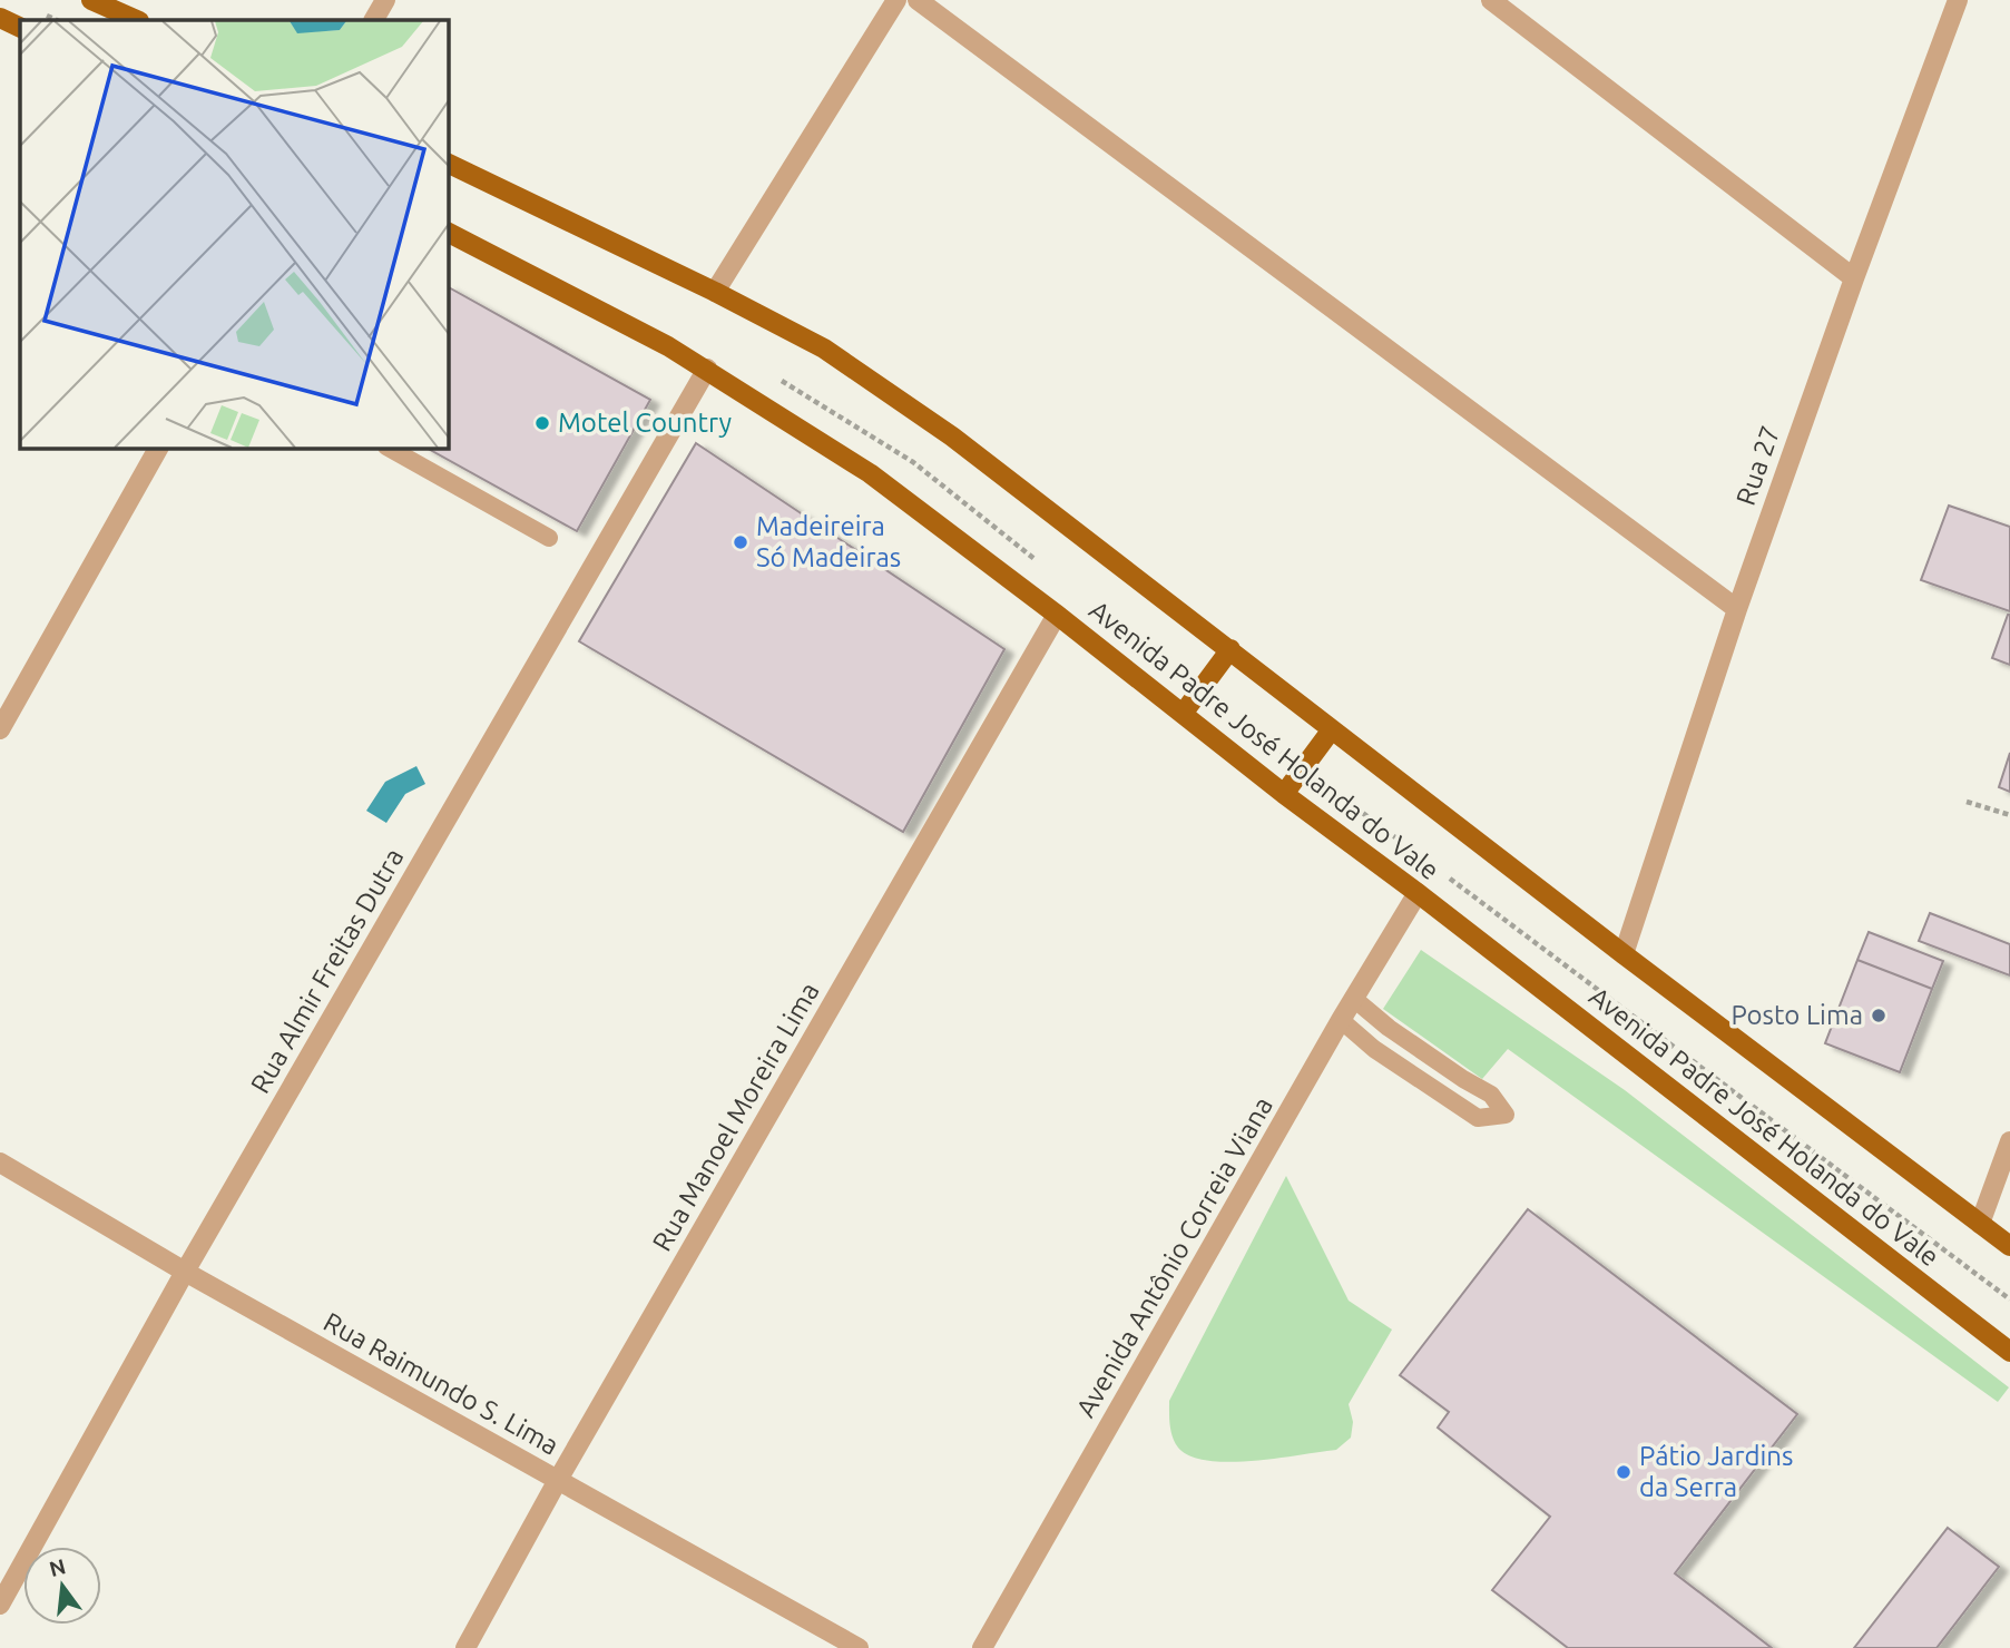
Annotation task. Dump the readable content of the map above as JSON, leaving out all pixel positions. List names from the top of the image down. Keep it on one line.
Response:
{"streets":{"main road":["Avenida Padre José Holanda do Vale"],"street":["Rua 27","Rua Almir Freitas Dutra","Rua Manoel Moreira Lima","Avenida Antônio Correia Viana","Rua Raimundo S. Lima"]},"crossings":[["Rua 27","Avenida Padre José Holanda do Vale"],["Avenida Padre José Holanda do Vale","Rua Almir Freitas Dutra"],["Avenida Padre José Holanda do Vale","Rua Manoel Moreira Lima"],["Avenida Padre José Holanda do Vale","Avenida Antônio Correia Viana"],["Rua Almir Freitas Dutra","Rua Raimundo S. Lima"],["Rua Manoel Moreira Lima","Rua Raimundo S. Lima"]],"places":["Motel Country","Madeireira Só Madeiras","Posto Lima","Pátio Jardins da Serra"],"north":"top"}
